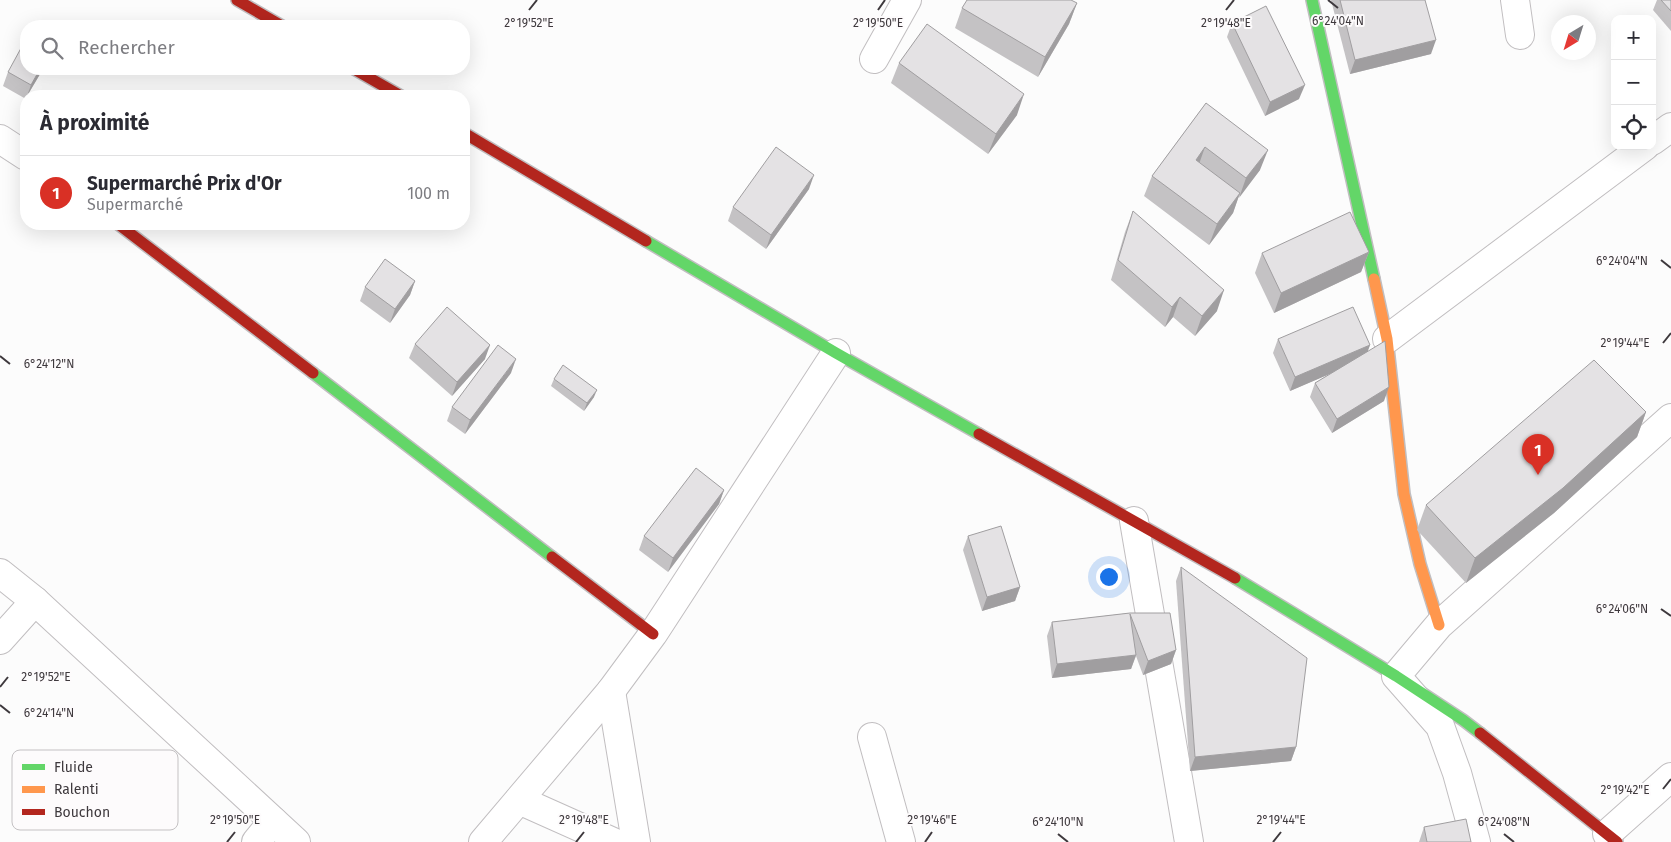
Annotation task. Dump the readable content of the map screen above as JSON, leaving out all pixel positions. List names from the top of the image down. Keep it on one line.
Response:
{"legend":["Fluide","Ralenti","Bouchon"],"north":"bottom left","page":{"map_buttons":["+","−"],"search":"Rechercher","heading":"À proximité","list":[{"mark":"1","name":"Supermarché Prix d'Or","note":"Supermarché","value":"100 m"}],"pins":"1"},"coordinates":["6°24'04\"N","2°19'52\"E","2°19'50\"E","2°19'48\"E","2°19'44\"E","6°24'12\"N","6°24'06\"N","6°24'14\"N","2°19'42\"E","2°19'46\"E","6°24'10\"N","6°24'08\"N"]}
